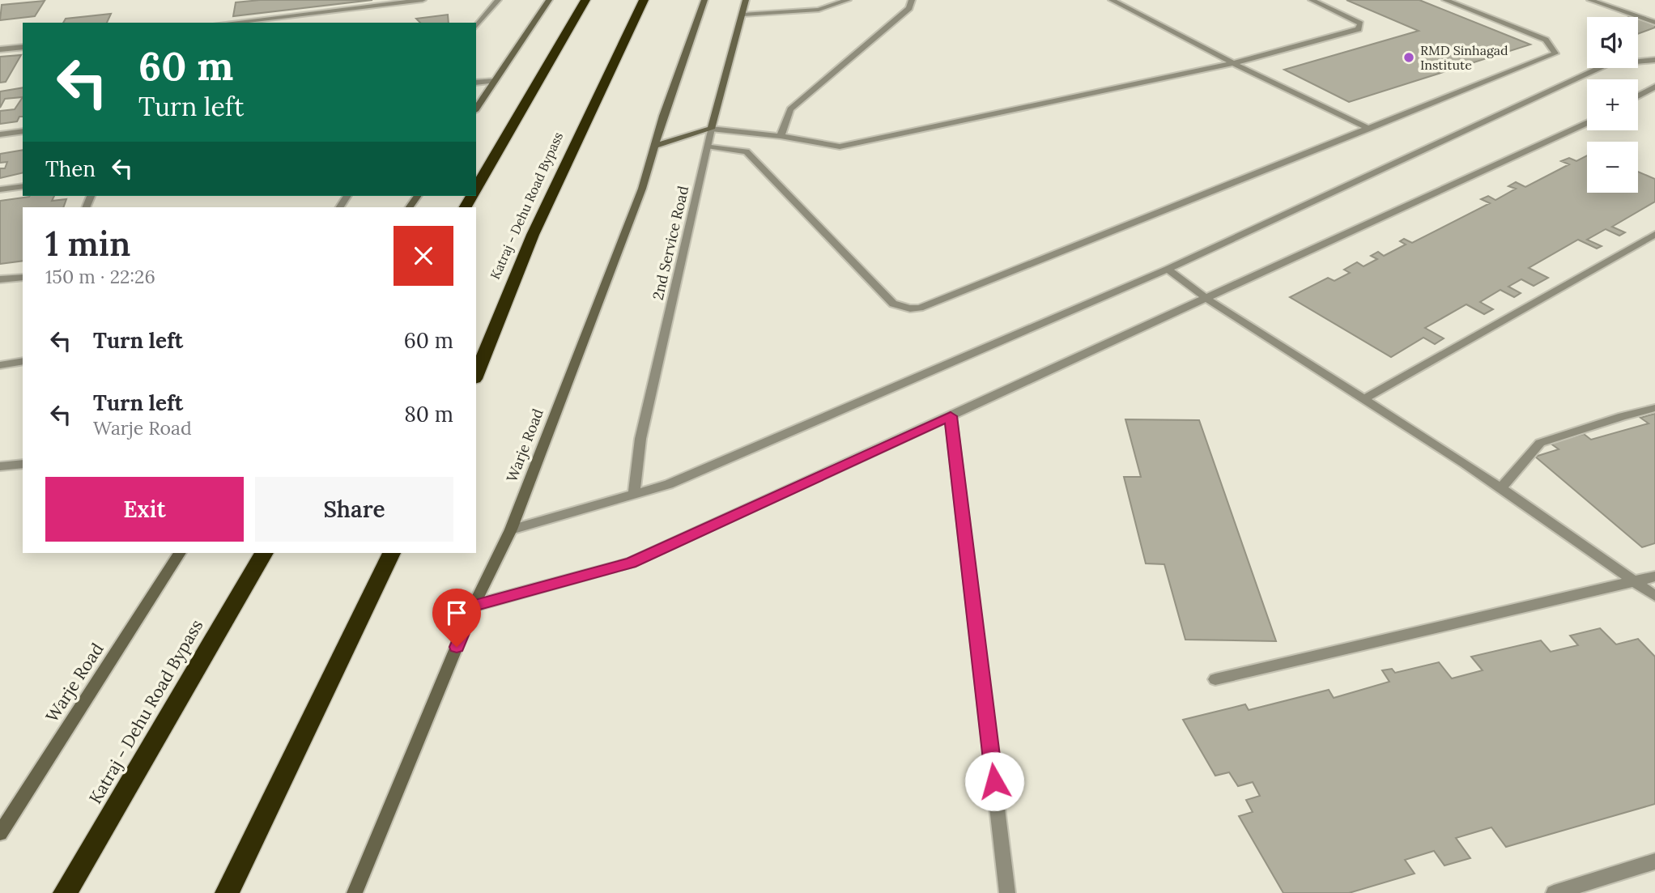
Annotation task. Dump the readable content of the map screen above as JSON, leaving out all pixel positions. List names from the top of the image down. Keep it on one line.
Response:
{"streets":{"highway":["Katraj - Dehu Road Bypass"],"street":["2nd Service Road","Warje Road"]},"places":["RMD Sinhagad Institute"],"page":{"map_buttons":["+","−"],"turn":["60 m","Turn left"],"then":"Then","heading":["1 min","150 m · 22:26"],"list":[{"name":"Turn left","value":"60 m"},{"name":"Turn left","note":"Warje Road","value":"80 m"}],"buttons":["Exit","Share"]}}
